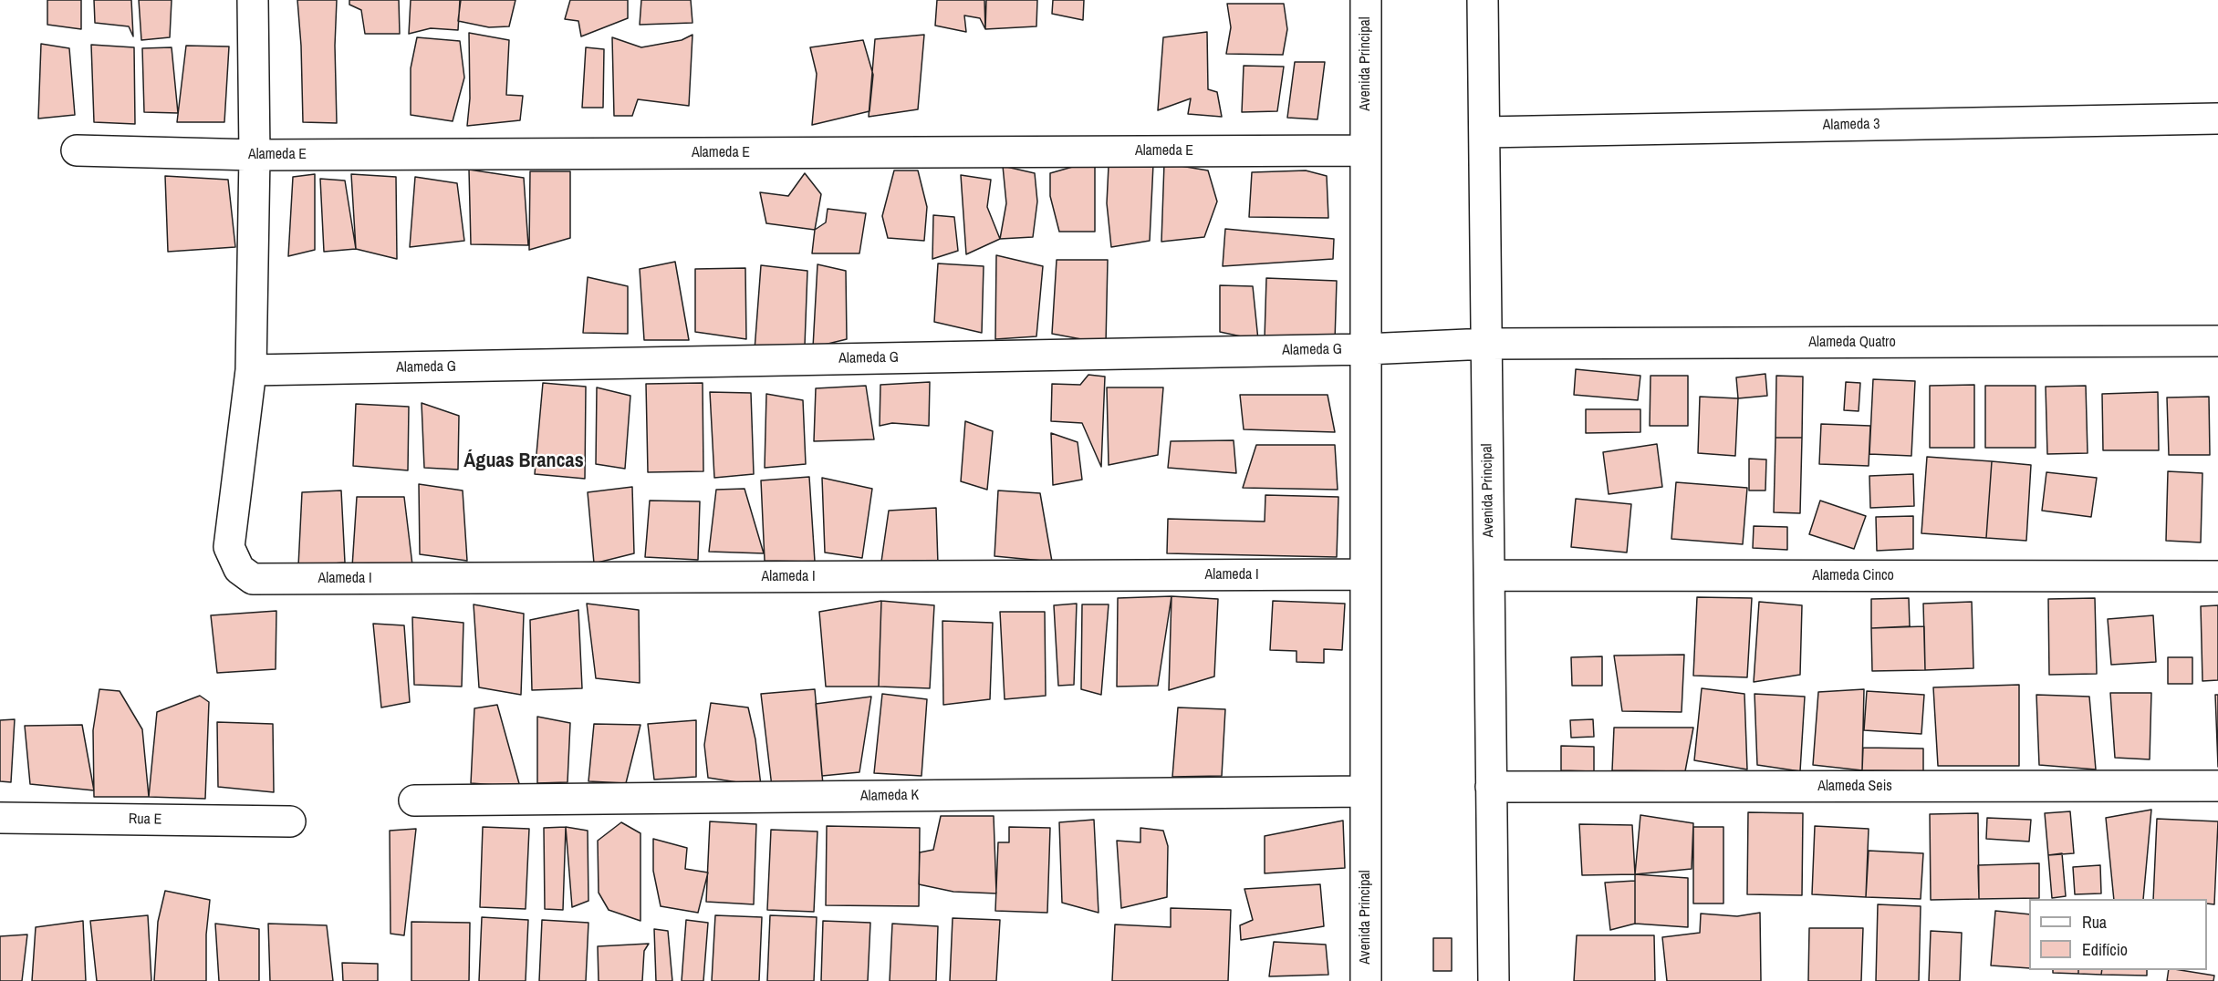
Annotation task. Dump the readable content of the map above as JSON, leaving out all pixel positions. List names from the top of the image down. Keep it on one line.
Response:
{"streets":{"street":["Avenida Principal","Alameda 3","Alameda E","Alameda Quatro","Alameda G","Alameda I","Alameda Cinco","Alameda Seis","Alameda K","Rua E"]},"crossings":[["Avenida Principal","Alameda 3"],["Avenida Principal","Alameda E"],["Avenida Principal","Alameda Quatro"],["Avenida Principal","Alameda G"],["Avenida Principal","Alameda I"],["Avenida Principal","Alameda Cinco"],["Avenida Principal","Alameda Seis"],["Avenida Principal","Alameda K"],["Alameda Quatro","Alameda G"],["Alameda G","Alameda I"]],"districts":["Águas Brancas"],"legend":["Rua","Edifício"]}
